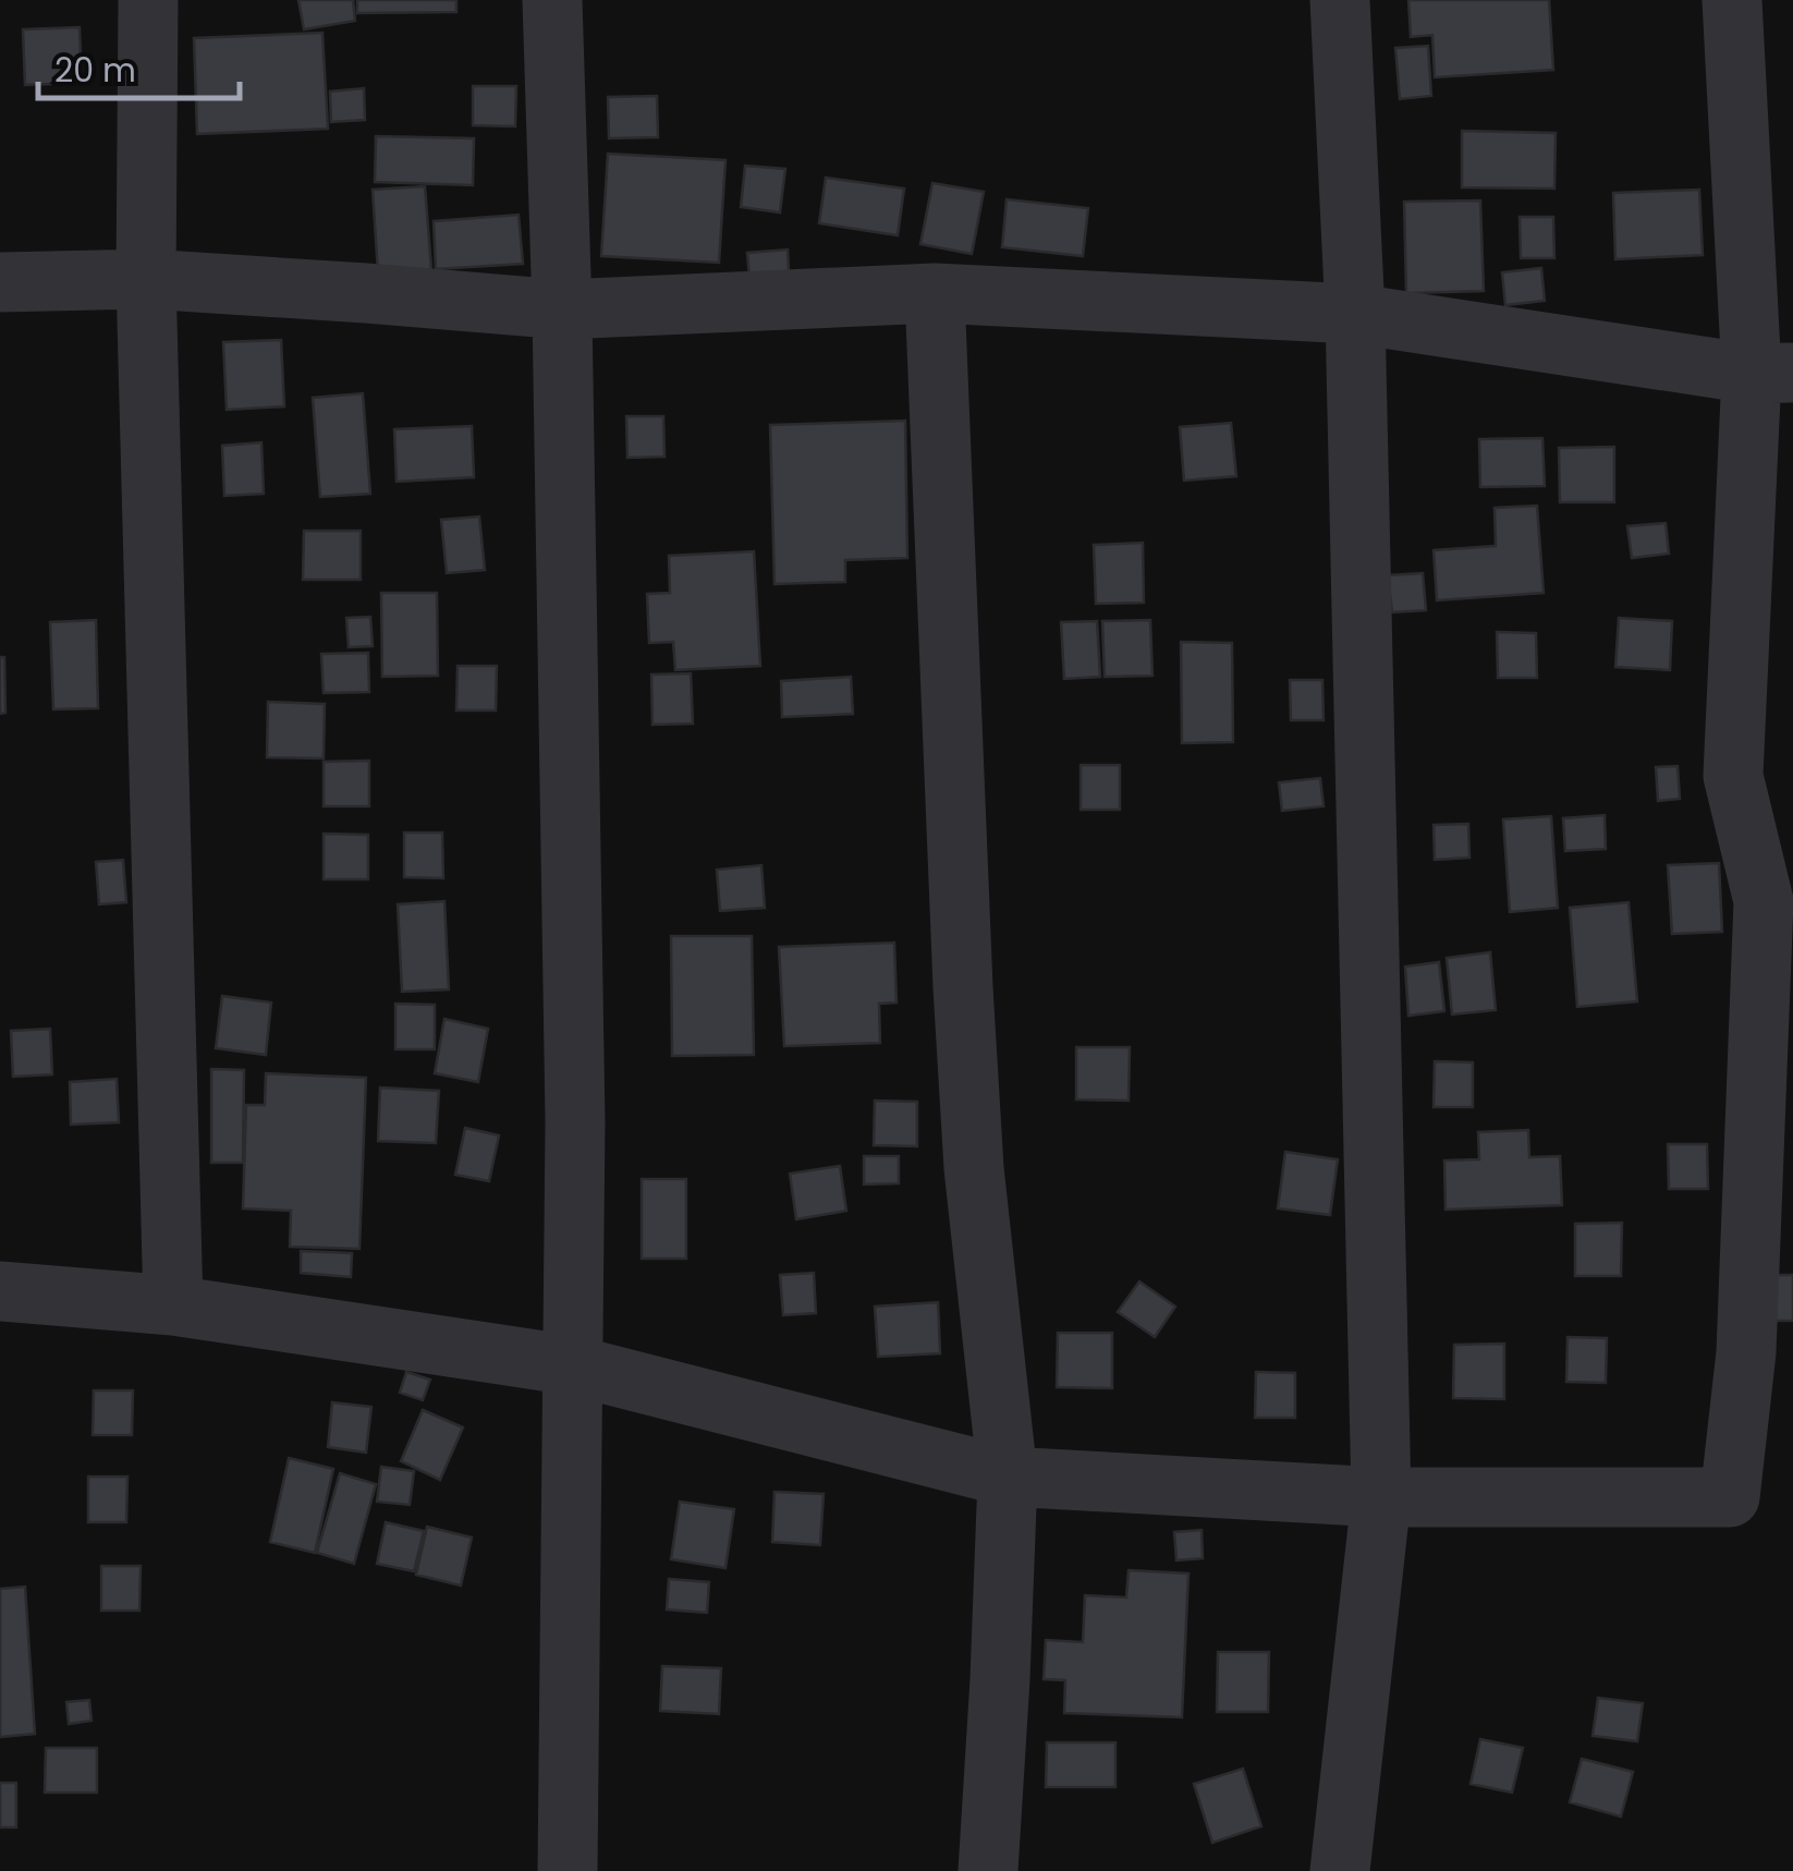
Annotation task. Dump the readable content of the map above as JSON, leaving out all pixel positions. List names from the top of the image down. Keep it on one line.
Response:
{"scale_bar":"20 m"}
